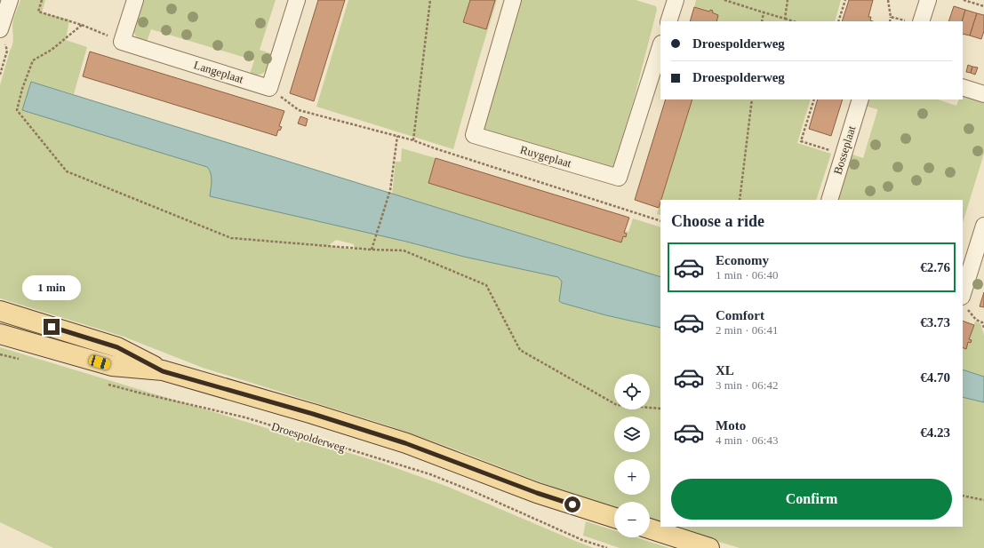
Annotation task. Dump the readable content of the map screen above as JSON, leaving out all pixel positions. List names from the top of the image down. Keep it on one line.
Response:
{"streets":{"main road":["Droespolderweg"],"street":["Langeplaat","Bosseplaat","Ruygeplaat"]},"page":{"banner":["Droespolderweg","Droespolderweg"],"heading":"Choose a ride","list":[{"name":"Economy","note":"1 min · 06:40","value":"€2.76"},{"name":"Comfort","note":"2 min · 06:41","value":"€3.73"},{"name":"XL","note":"3 min · 06:42","value":"€4.70"},{"name":"Moto","note":"4 min · 06:43","value":"€4.23"}],"bubble":"1 min","map_buttons":["+","−"],"buttons":"Confirm"}}
